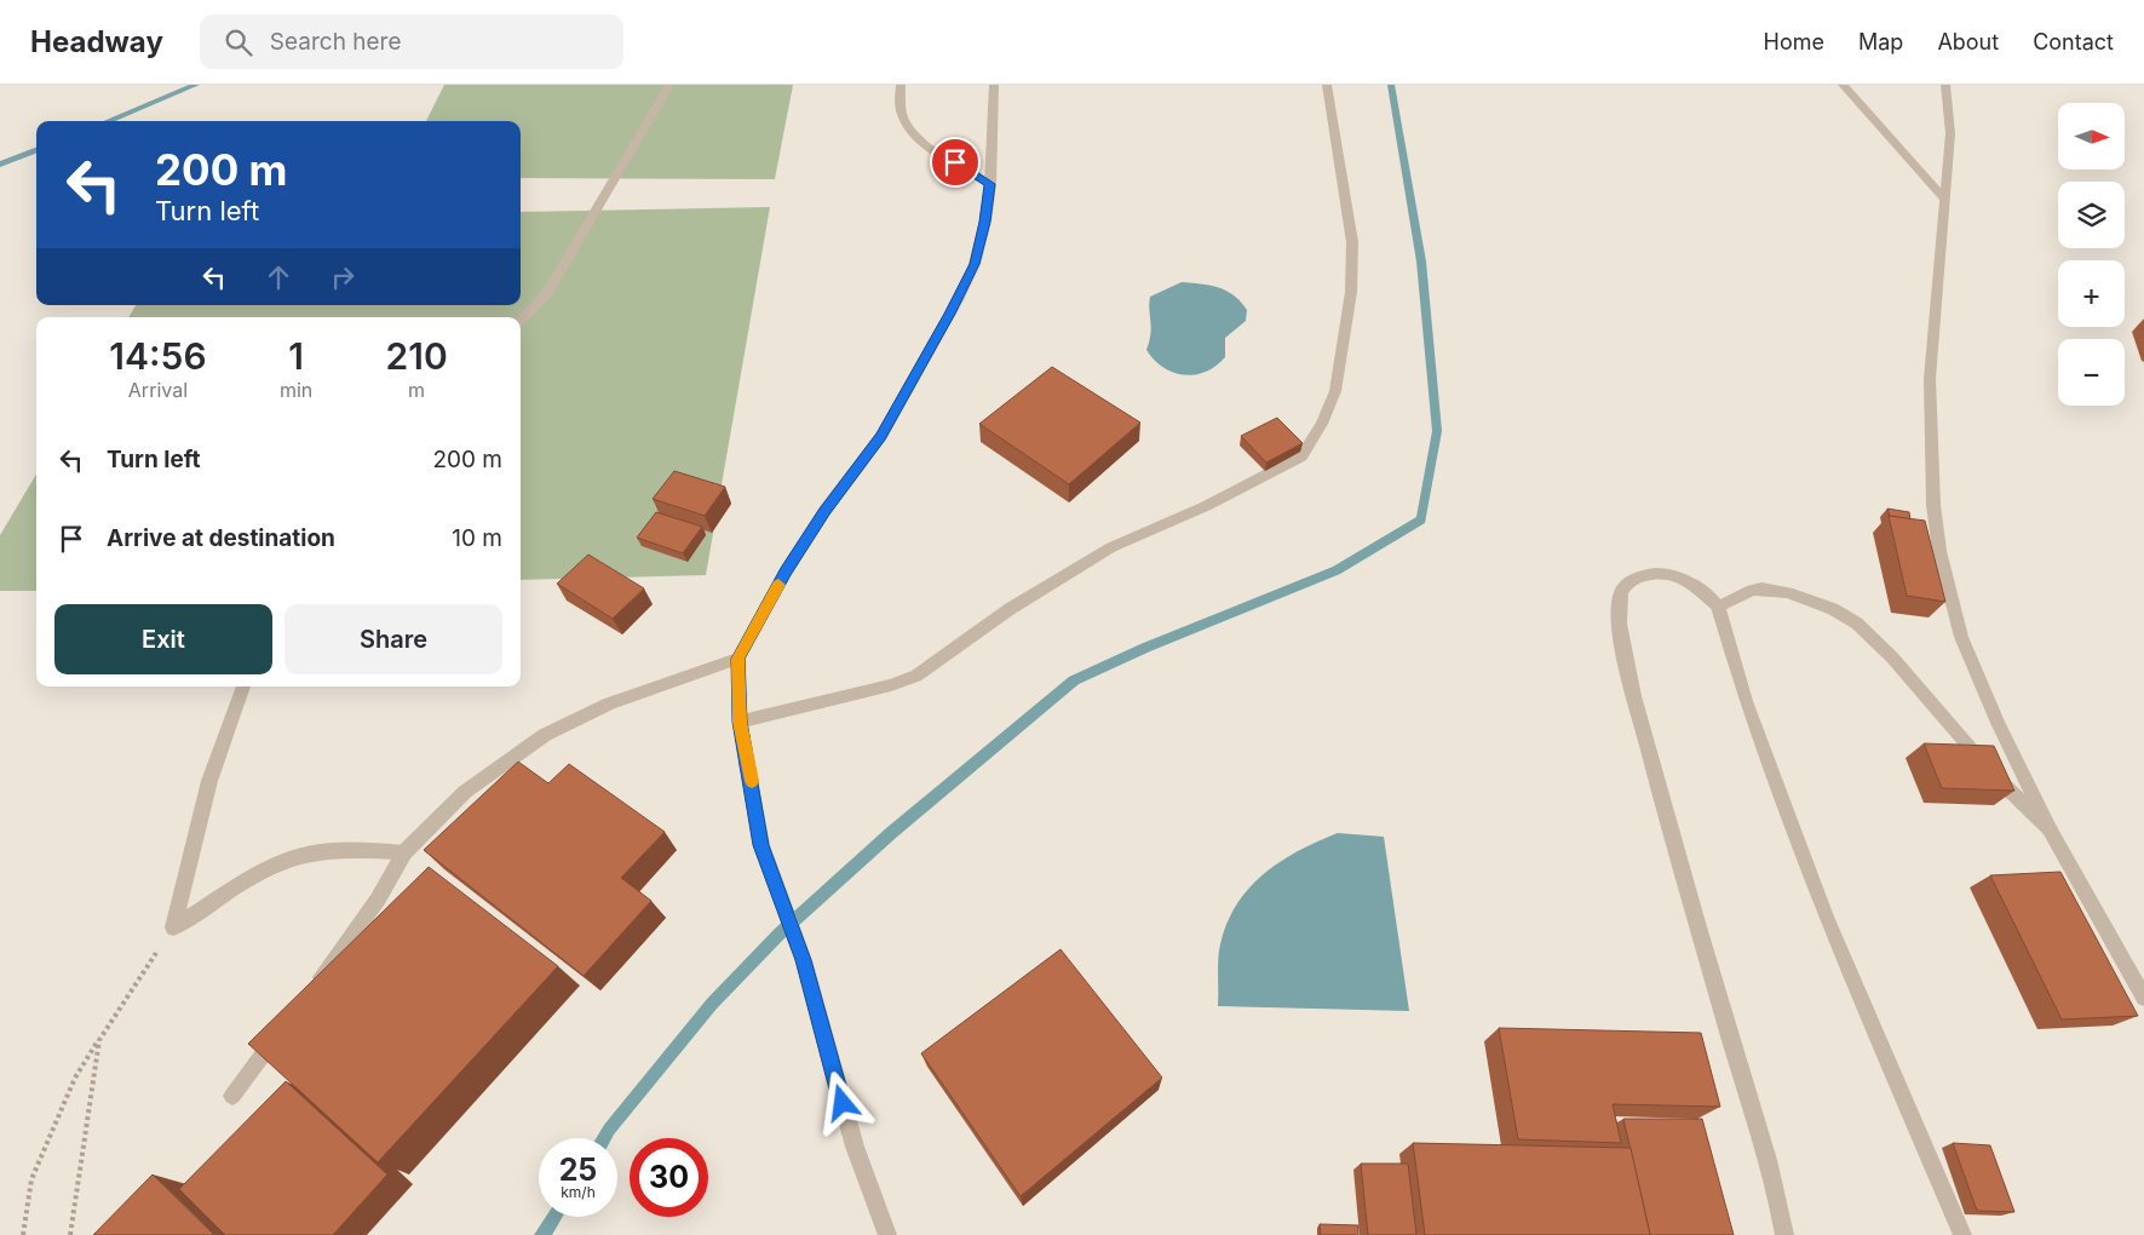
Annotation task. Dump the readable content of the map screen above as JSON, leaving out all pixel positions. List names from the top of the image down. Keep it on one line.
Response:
{"north":"right","page":{"header":"Headway","search":"Search here","nav":["Home","Map","About","Contact"],"map_buttons":["+","−"],"turn":["200 m","Turn left"],"eta":["14:56","Arrival","1","min","210","m"],"list":[{"name":"Turn left","value":"200 m"},{"name":"Arrive at destination","value":"10 m"}],"buttons":["Exit","Share"],"speed":"25 km/h","limit":"30"}}
